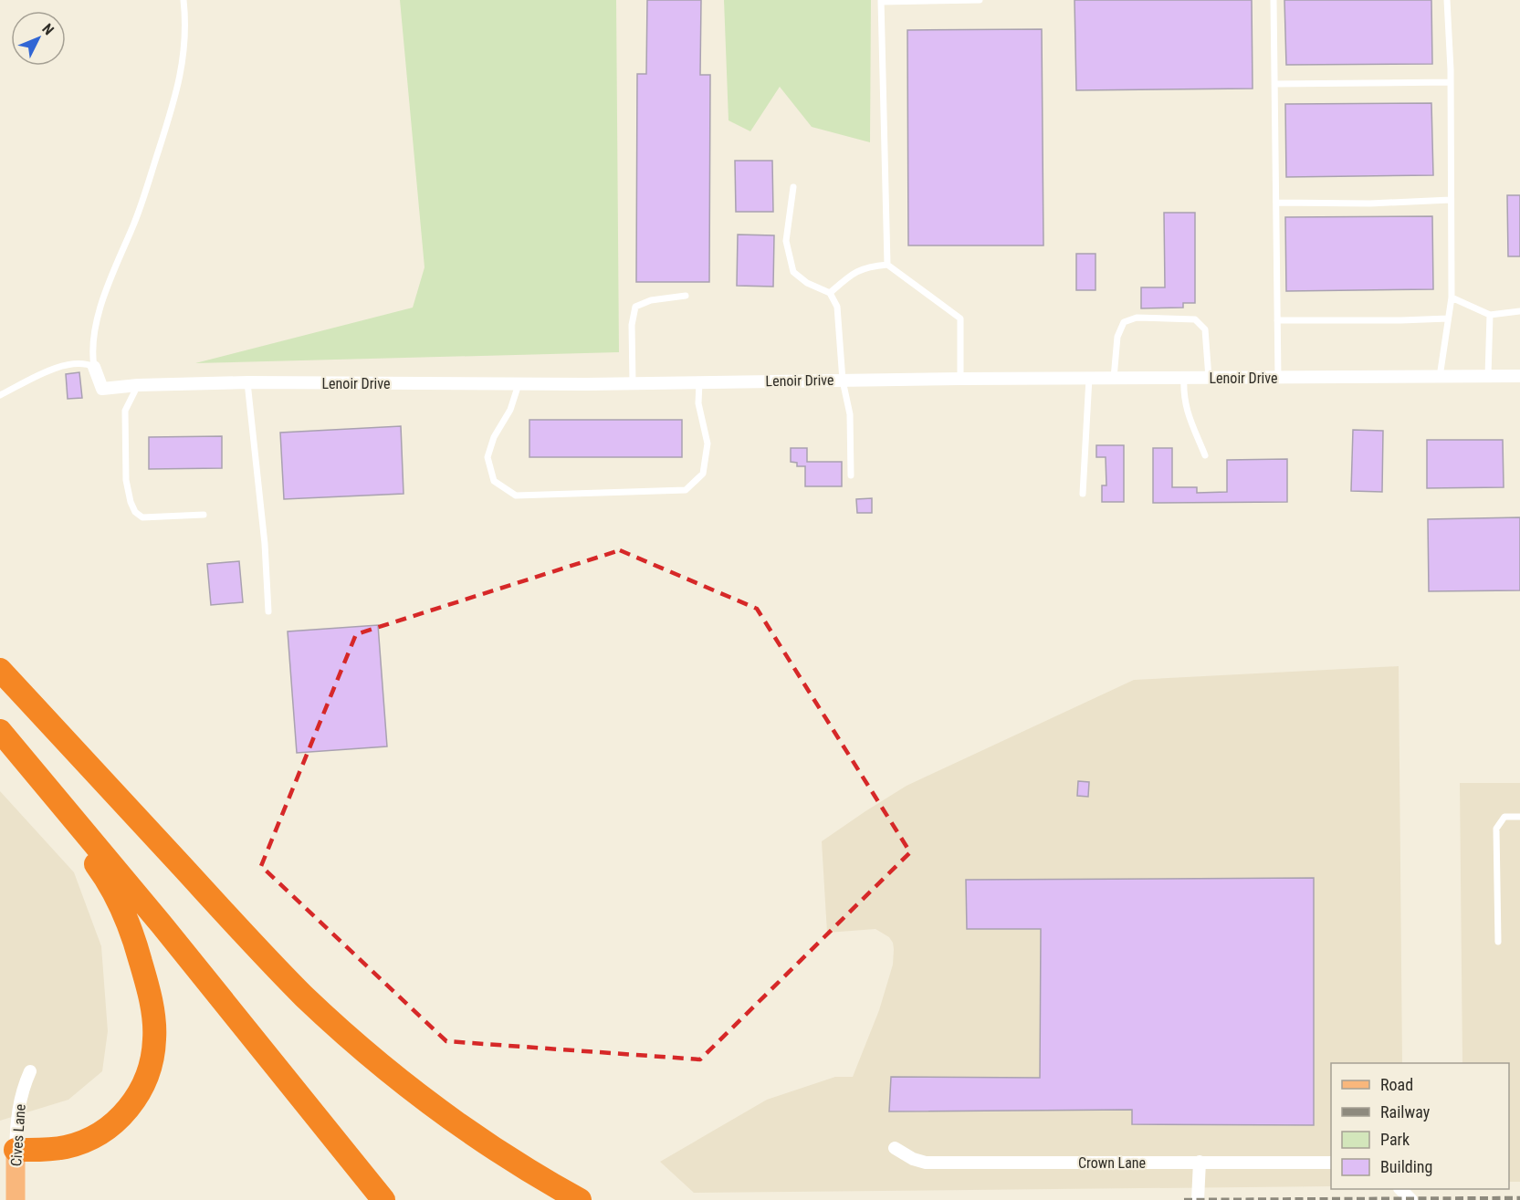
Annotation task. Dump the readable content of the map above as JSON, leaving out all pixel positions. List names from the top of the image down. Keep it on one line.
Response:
{"streets":{"main road":["Cives Lane"],"street":["Lenoir Drive","Crown Lane"]},"legend":["Road","Railway","Park","Building"],"north":"top right"}
